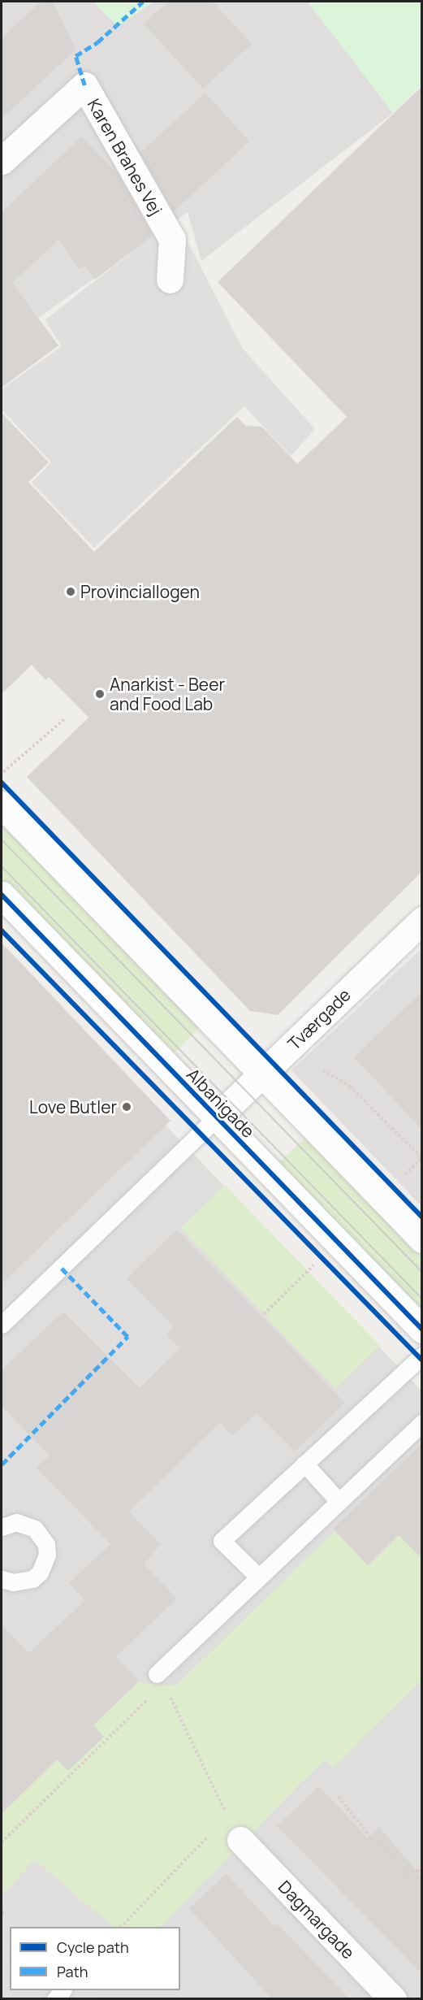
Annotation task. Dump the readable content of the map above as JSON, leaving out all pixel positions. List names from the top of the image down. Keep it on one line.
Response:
{"streets":{"street":["Karen Brahes Vej","Tværgade","Albanigade","Dagmargade"]},"crossings":[["Tværgade","Albanigade"]],"places":["Provinciallogen","Anarkist - Beer and Food Lab","Love Butler"],"legend":["Cycle path","Path"]}
